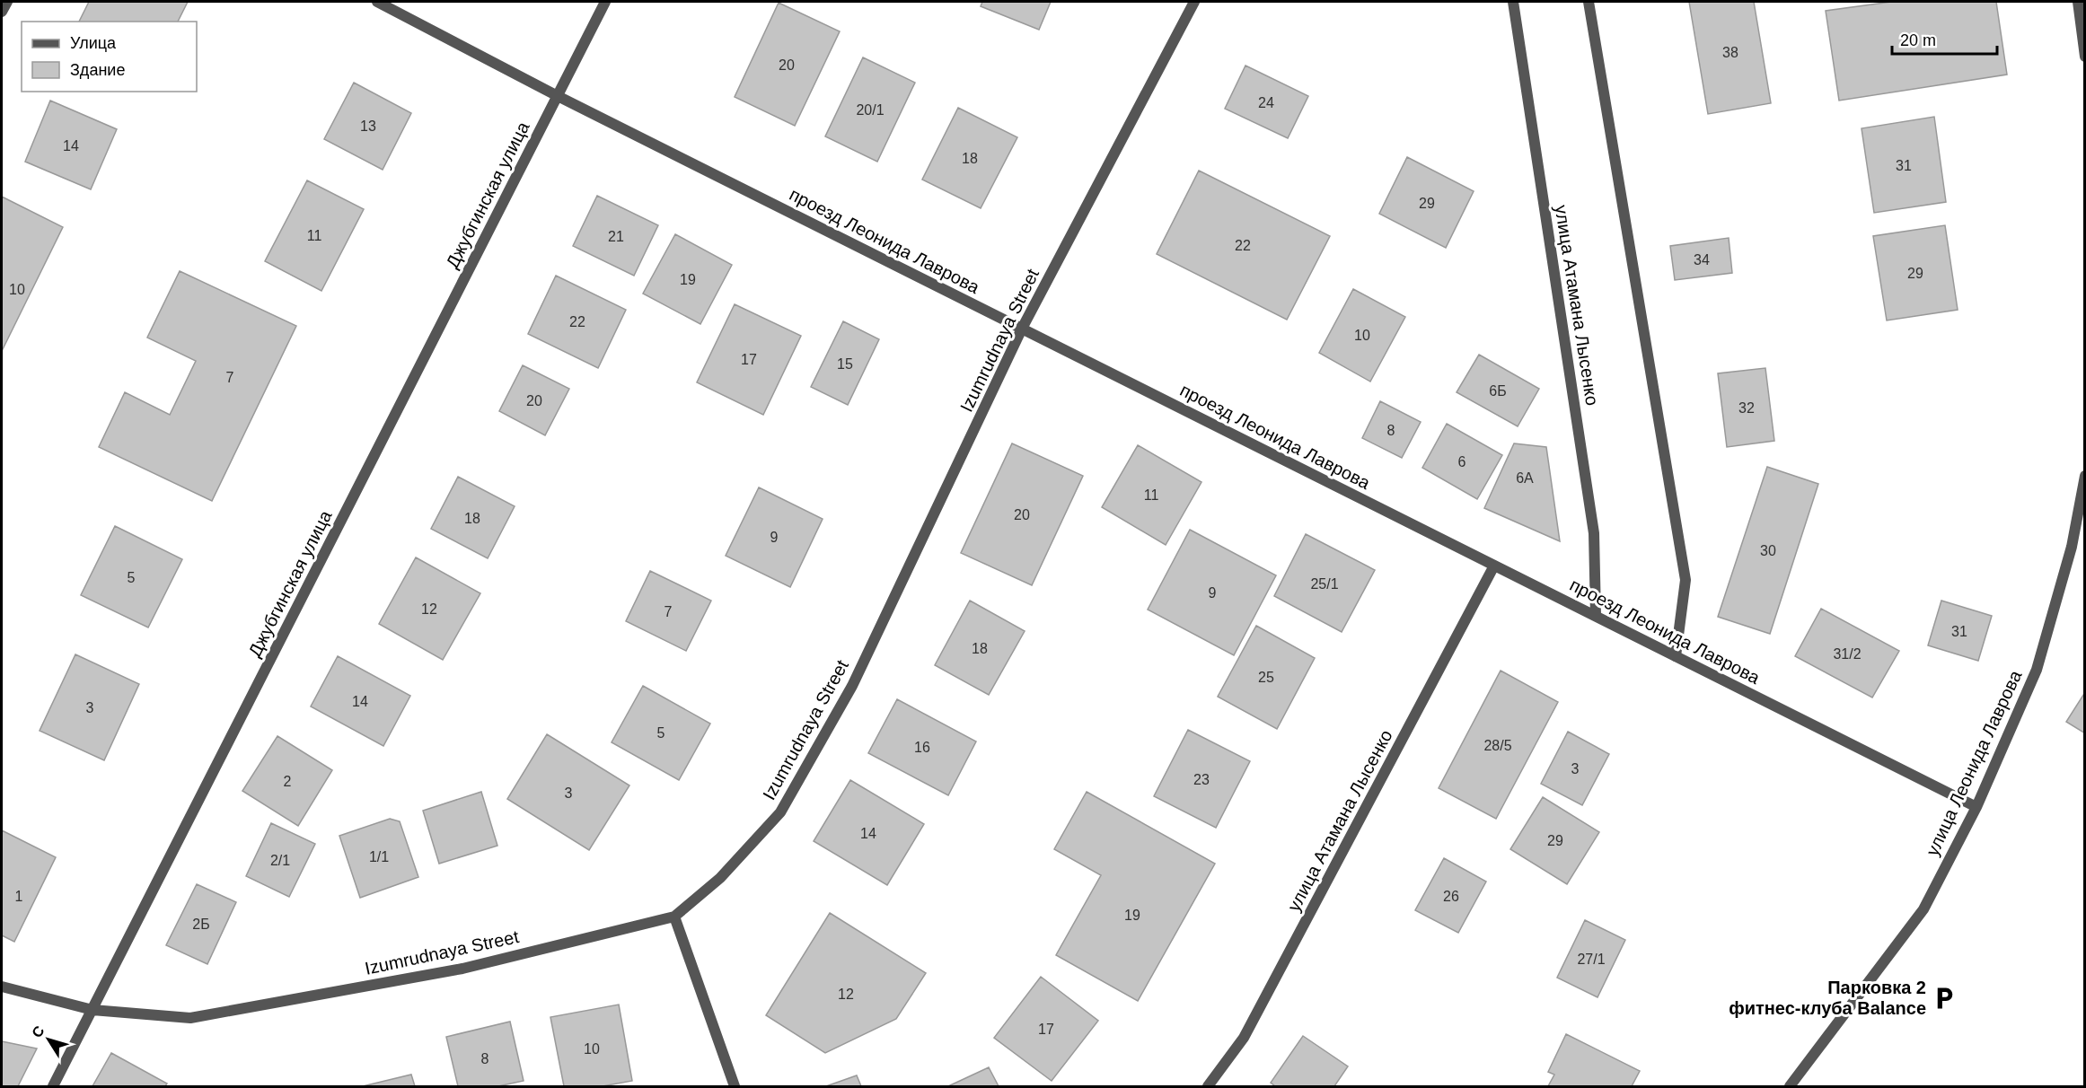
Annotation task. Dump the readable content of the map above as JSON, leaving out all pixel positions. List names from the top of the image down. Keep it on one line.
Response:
{"streets":{"street":["Джубгинская улица","проезд Леонида Лаврова","улица Атамана Лысенко","Izumrudnaya Street","улица Леонида Лаврова"]},"crossings":[["Джубгинская улица","проезд Леонида Лаврова"],["Джубгинская улица","Izumrudnaya Street"],["проезд Леонида Лаврова","улица Атамана Лысенко"],["проезд Леонида Лаврова","Izumrudnaya Street"],["проезд Леонида Лаврова","улица Леонида Лаврова"]],"places":{"parking":["Парковка 2 фитнес-клуба Balance"]},"house_numbers":["38","20","24","20/1","13","14","18","31","29","11","21","22","34","29","19","10","22","10","17","15","7","6Б","20","32","8","6","6А","11","20","18","9","30","5","25/1","9","12","7","31","18","31/2","25","14","3","5","28/5","16","3","23","2","3","14","29","1/1","2/1","1","26","19","2Б","27/1","12","17","10","8"],"legend":["Улица","Здание"],"scale_bar":"20 m","north":"top left"}
